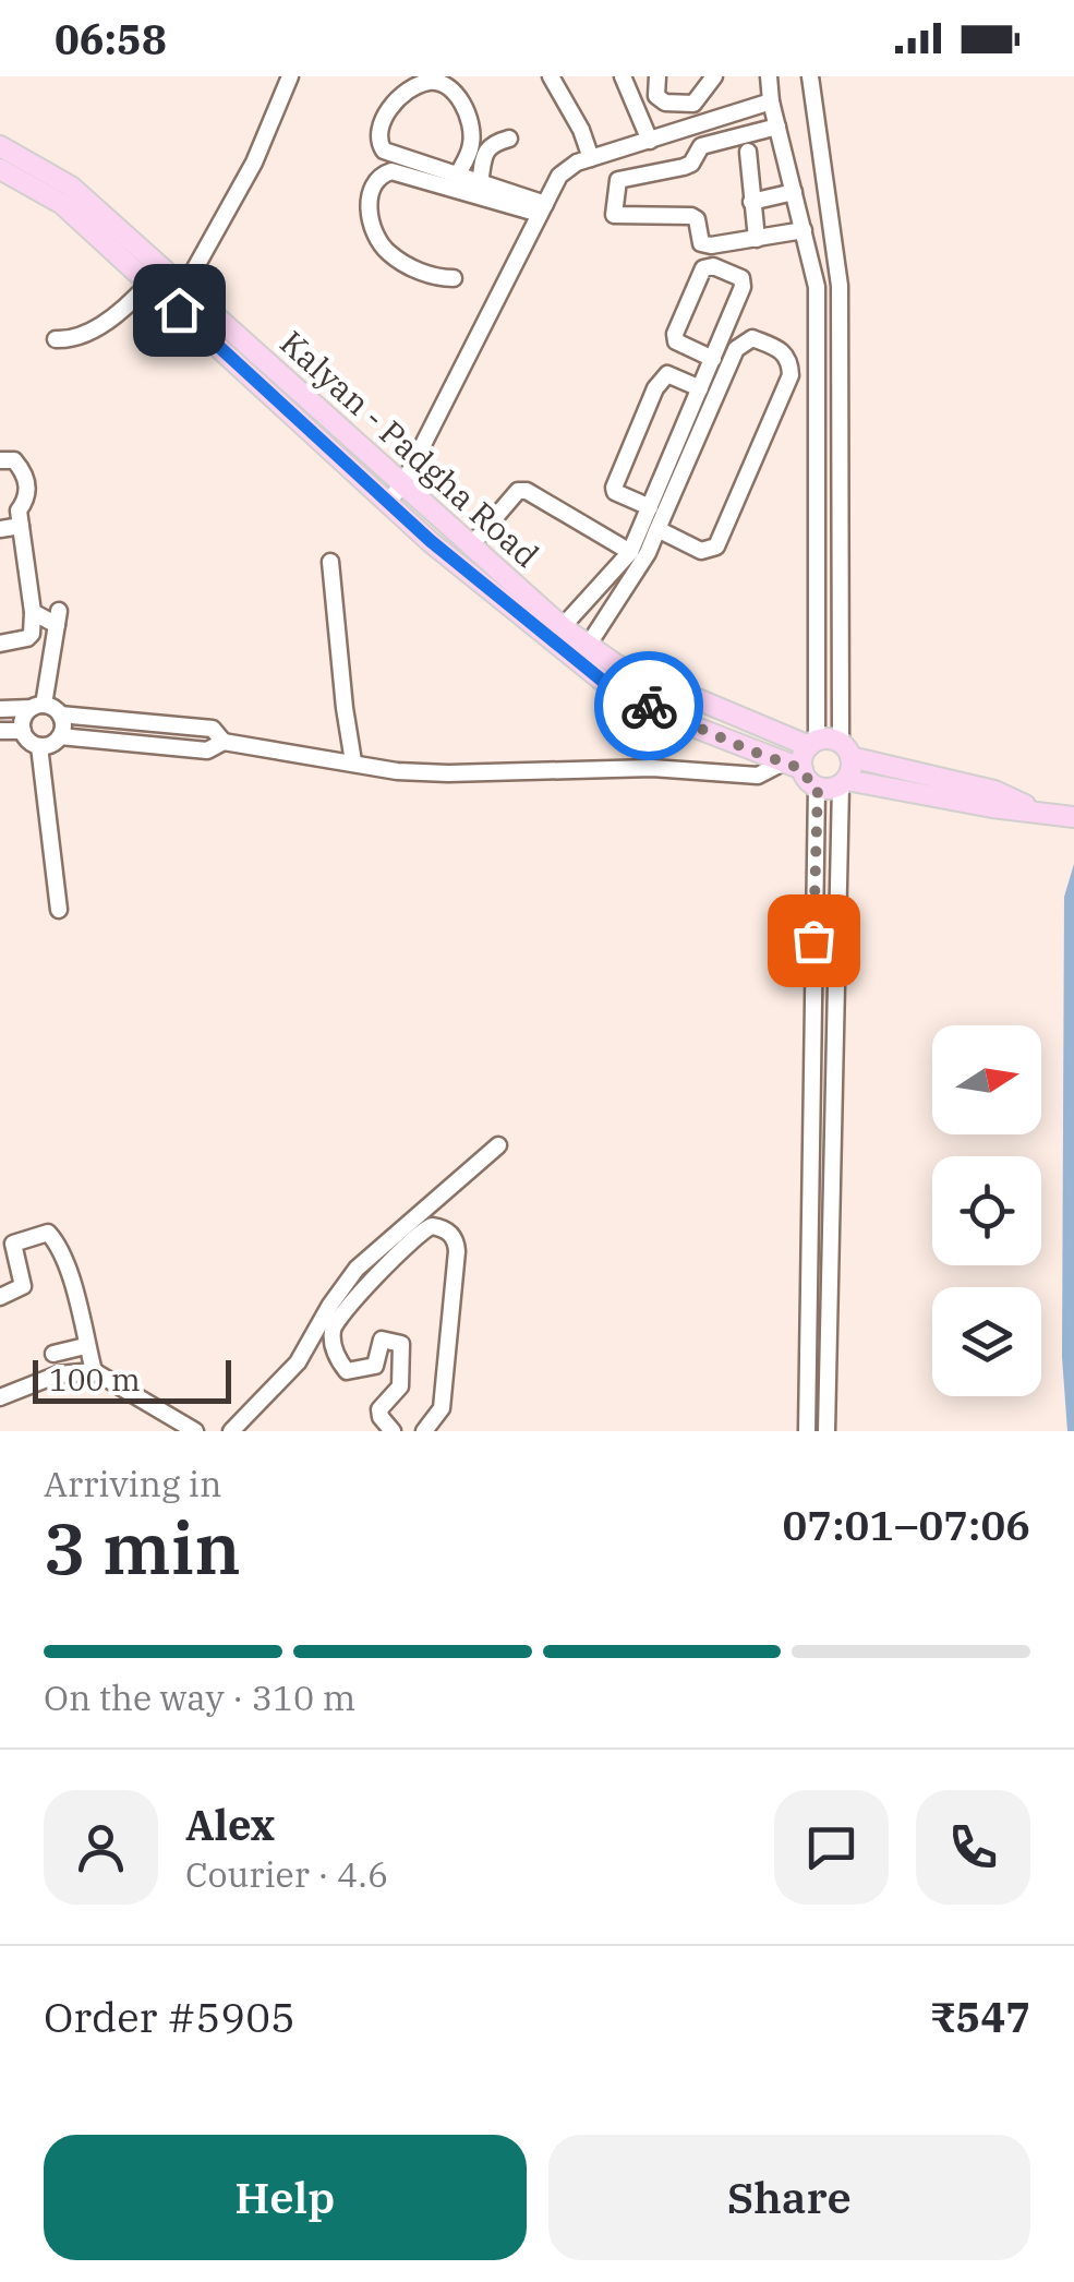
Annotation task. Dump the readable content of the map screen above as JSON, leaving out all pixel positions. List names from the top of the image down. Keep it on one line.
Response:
{"streets":{"main road":["Kalyan - Padgha Road"]},"scale_bar":"100 m","north":"right","page":{"status":"06:58","scale":"100 m","heading":["3 min","Arriving in","07:01–07:06"],"panel":["Alex","Courier · 4.6","Order #5905","₹547"],"bar":"On the way · 310 m","buttons":["Help","Share"]}}
